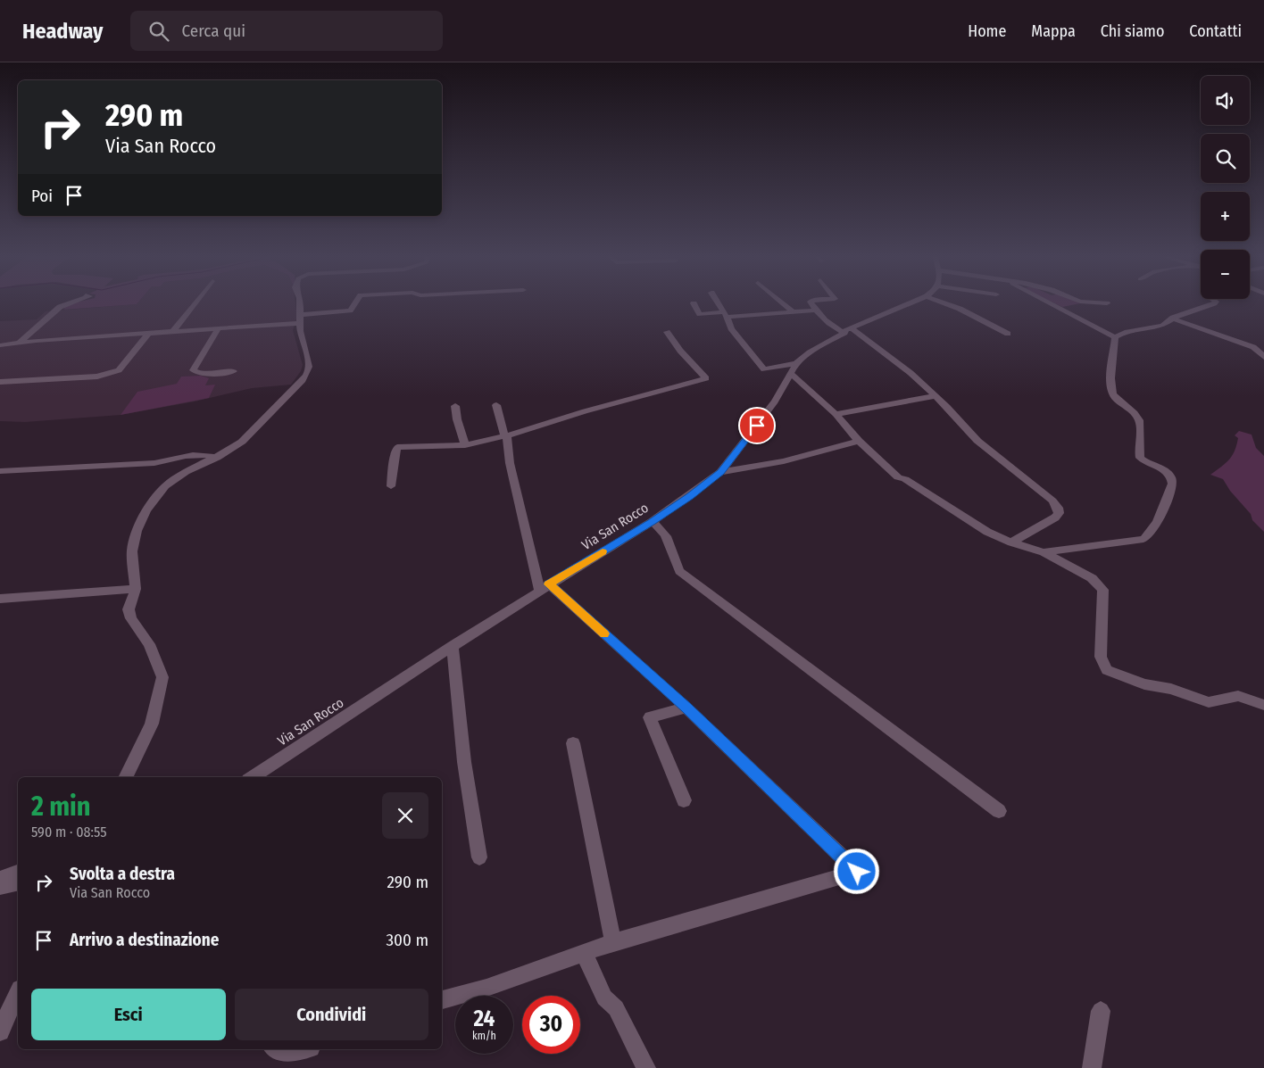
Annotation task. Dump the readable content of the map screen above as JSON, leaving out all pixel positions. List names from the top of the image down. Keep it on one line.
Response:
{"streets":{"street":["Via San Rocco"]},"page":{"header":"Headway","search":"Cerca qui","nav":["Home","Mappa","Chi siamo","Contatti"],"map_buttons":["+","−"],"turn":["290 m","Via San Rocco"],"then":"Poi","heading":["2 min","590 m · 08:55"],"list":[{"name":"Svolta a destra","note":"Via San Rocco","value":"290 m"},{"name":"Arrivo a destinazione","value":"300 m"}],"buttons":["Esci","Condividi"],"speed":"24 km/h","limit":"30"}}
